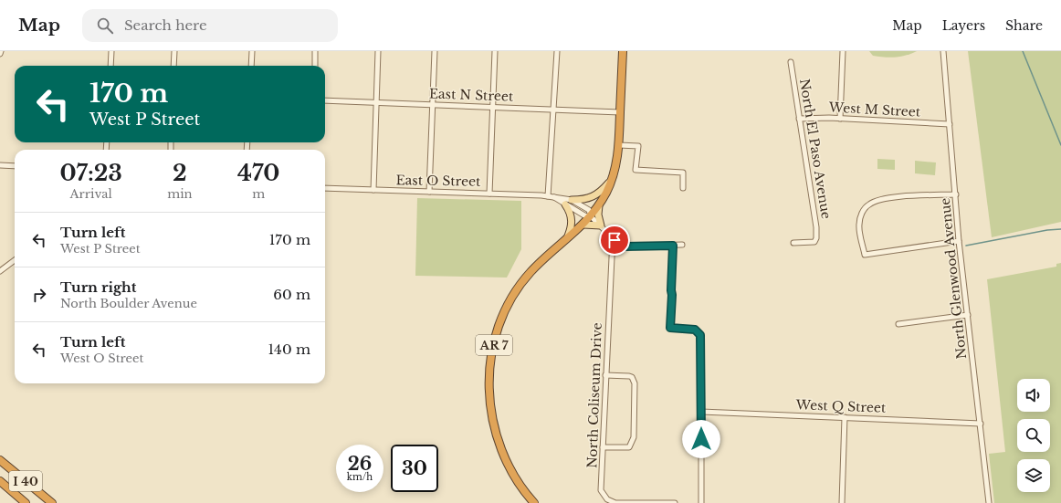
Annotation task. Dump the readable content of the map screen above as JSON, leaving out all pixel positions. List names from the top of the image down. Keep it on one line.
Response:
{"streets":{"highway":["AR 7","I 40"],"street":["East N Street","West M Street","North El Paso Avenue","East O Street","North Glenwood Avenue","North Coliseum Drive","West Q Street"]},"crossings":[["East N Street","AR 7"],["West M Street","North El Paso Avenue"],["West M Street","North Glenwood Avenue"],["East O Street","AR 7"],["East O Street","North Coliseum Drive"],["North Glenwood Avenue","West Q Street"]],"page":{"header":"Map","search":"Search here","nav":["Map","Layers","Share"],"turn":["170 m","West P Street"],"eta":["07:23","Arrival","2","min","470","m"],"list":[{"name":"Turn left","note":"West P Street","value":"170 m"},{"name":"Turn right","note":"North Boulder Avenue","value":"60 m"},{"name":"Turn left","note":"West O Street","value":"140 m"}],"speed":"26 km/h","limit":"30"}}
